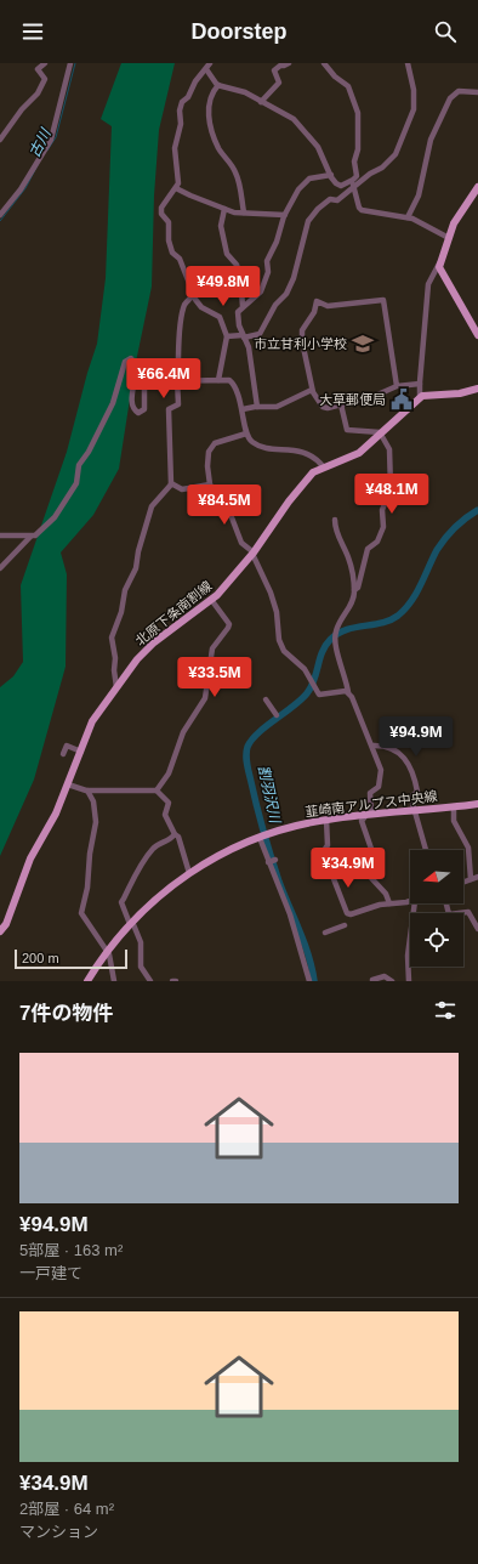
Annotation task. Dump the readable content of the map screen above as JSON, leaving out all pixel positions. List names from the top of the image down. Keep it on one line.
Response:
{"streets":{"main road":["北原下条南割線","韮崎南アルプス中央線"]},"water":["古川","割羽沢川"],"places":{"school or university":["市立甘利小学校"],"public building":["大草郵便局"]},"scale_bar":"200 m","north":"left","page":{"header":"Doorstep","price":["¥49.8M","¥66.4M","¥48.1M","¥84.5M","¥33.5M","¥94.9M","¥34.9M"],"scale":"200 m","heading":"7件の物件","list":[{"name":"¥94.9M","note":"5部屋 · 163 m² · 一戸建て"},{"name":"¥34.9M","note":"2部屋 · 64 m² · マンション"}]}}
